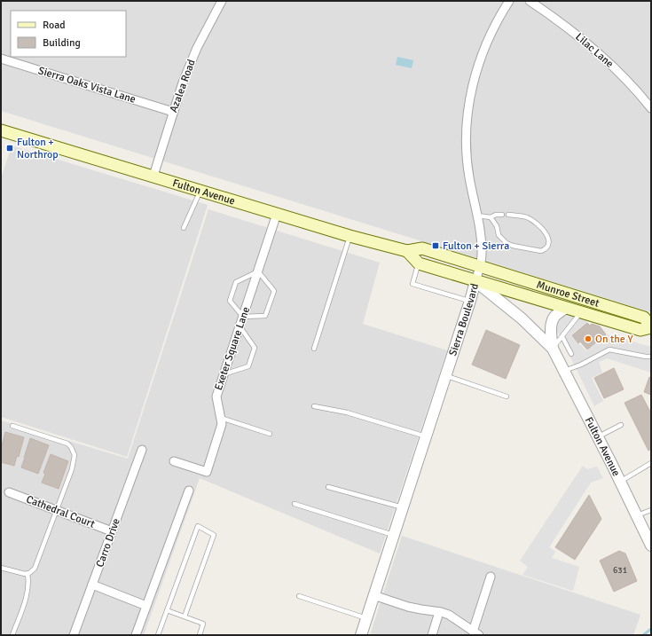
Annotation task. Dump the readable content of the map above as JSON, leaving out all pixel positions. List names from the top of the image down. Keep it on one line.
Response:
{"streets":{"main road":["Fulton Avenue","Munroe Street"],"street":["Lilac Lane","Sierra Oaks Vista Lane","Azalea Road","Sierra Boulevard","Exeter Square Lane","Cathedral Court","Carro Drive"]},"crossings":[["Sierra Oaks Vista Lane","Azalea Road"],["Azalea Road","Fulton Avenue"],["Fulton Avenue","Munroe Street"],["Fulton Avenue","Sierra Boulevard"],["Fulton Avenue","Exeter Square Lane"],["Munroe Street","Sierra Boulevard"],["Cathedral Court","Carro Drive"]],"places":{"transit":["Fulton + Northrop","Fulton + Sierra"],"other":["On the Y"]},"house_numbers":["631"],"legend":["Road","Building"]}
